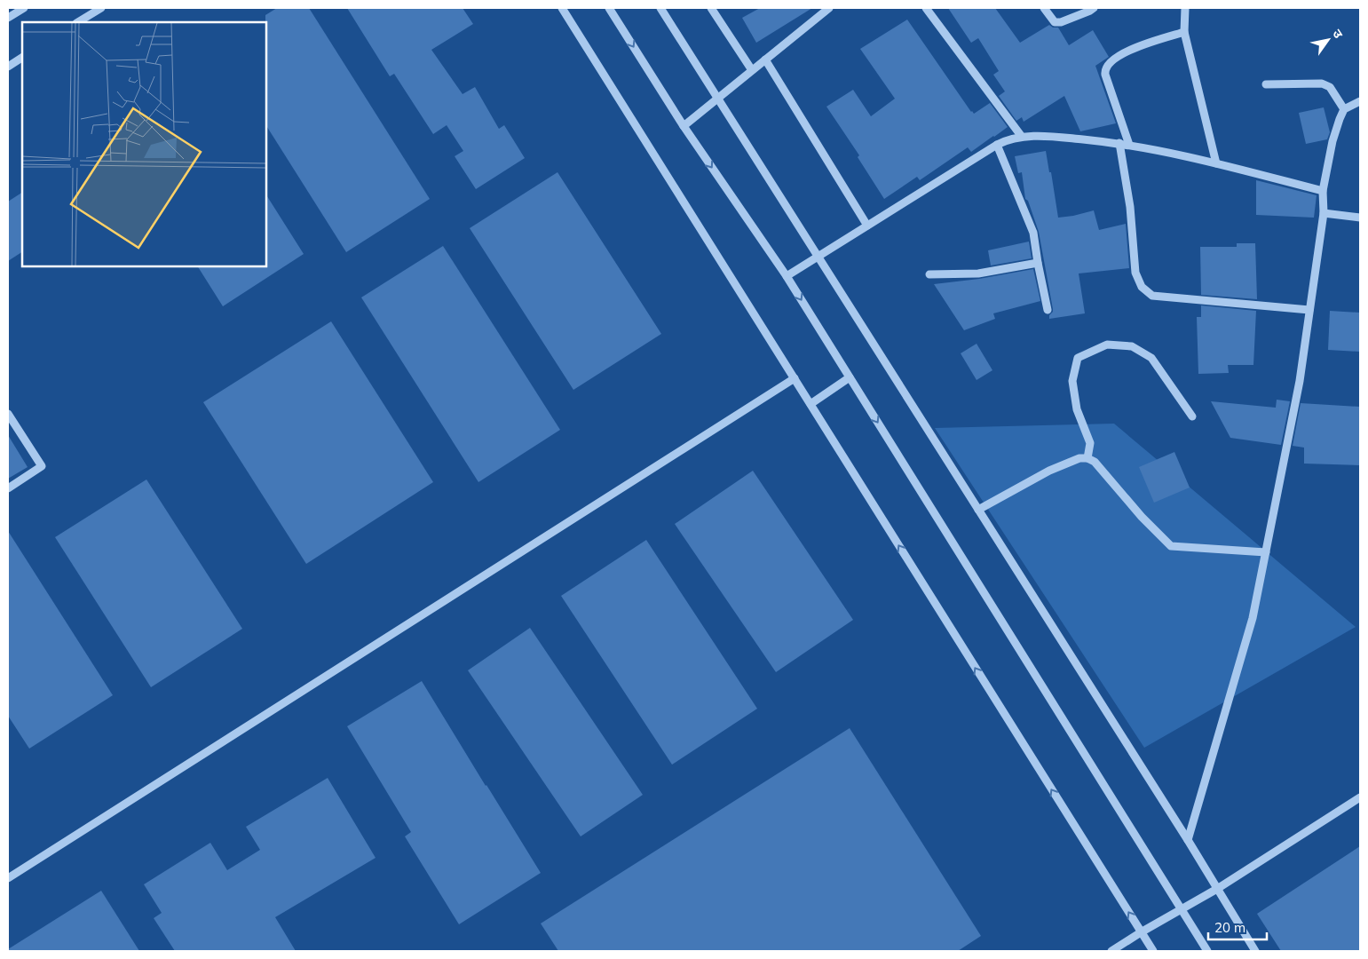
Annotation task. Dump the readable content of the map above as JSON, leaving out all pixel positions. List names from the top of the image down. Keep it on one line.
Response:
{"scale_bar":"20 m","north":"top right"}
